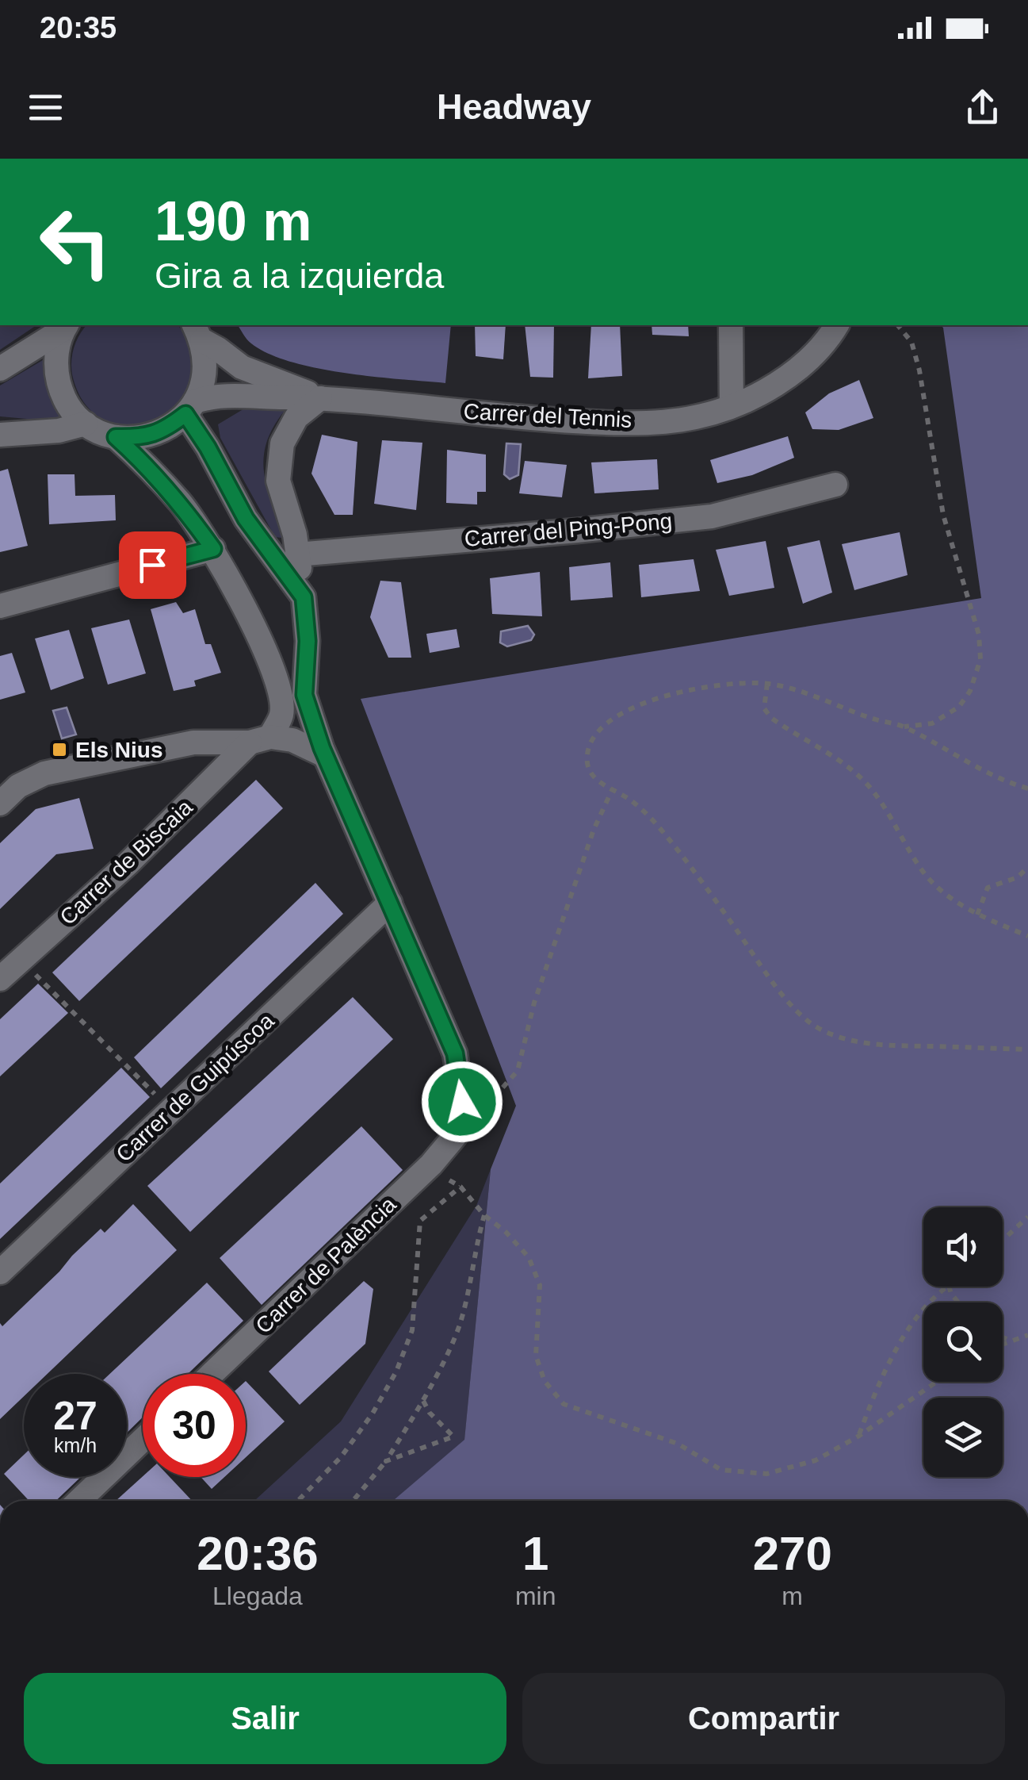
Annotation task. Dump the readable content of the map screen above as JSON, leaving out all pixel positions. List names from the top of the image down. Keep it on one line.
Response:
{"streets":{"street":["Carrer del Tennis","Carrer del Ping-Pong","Carrer de Biscaia","Carrer de Guipúscoa","Carrer de Palència"]},"crossings":[["Carrer de Guipúscoa","Carrer de Palència"]],"places":{"transit":["Els Nius"]},"page":{"status":"20:35","header":"Headway","turn":["190 m","Gira a la izquierda"],"speed":"27 km/h","limit":"30","eta":["20:36","Llegada","1","min","270","m"],"buttons":["Salir","Compartir"]}}
